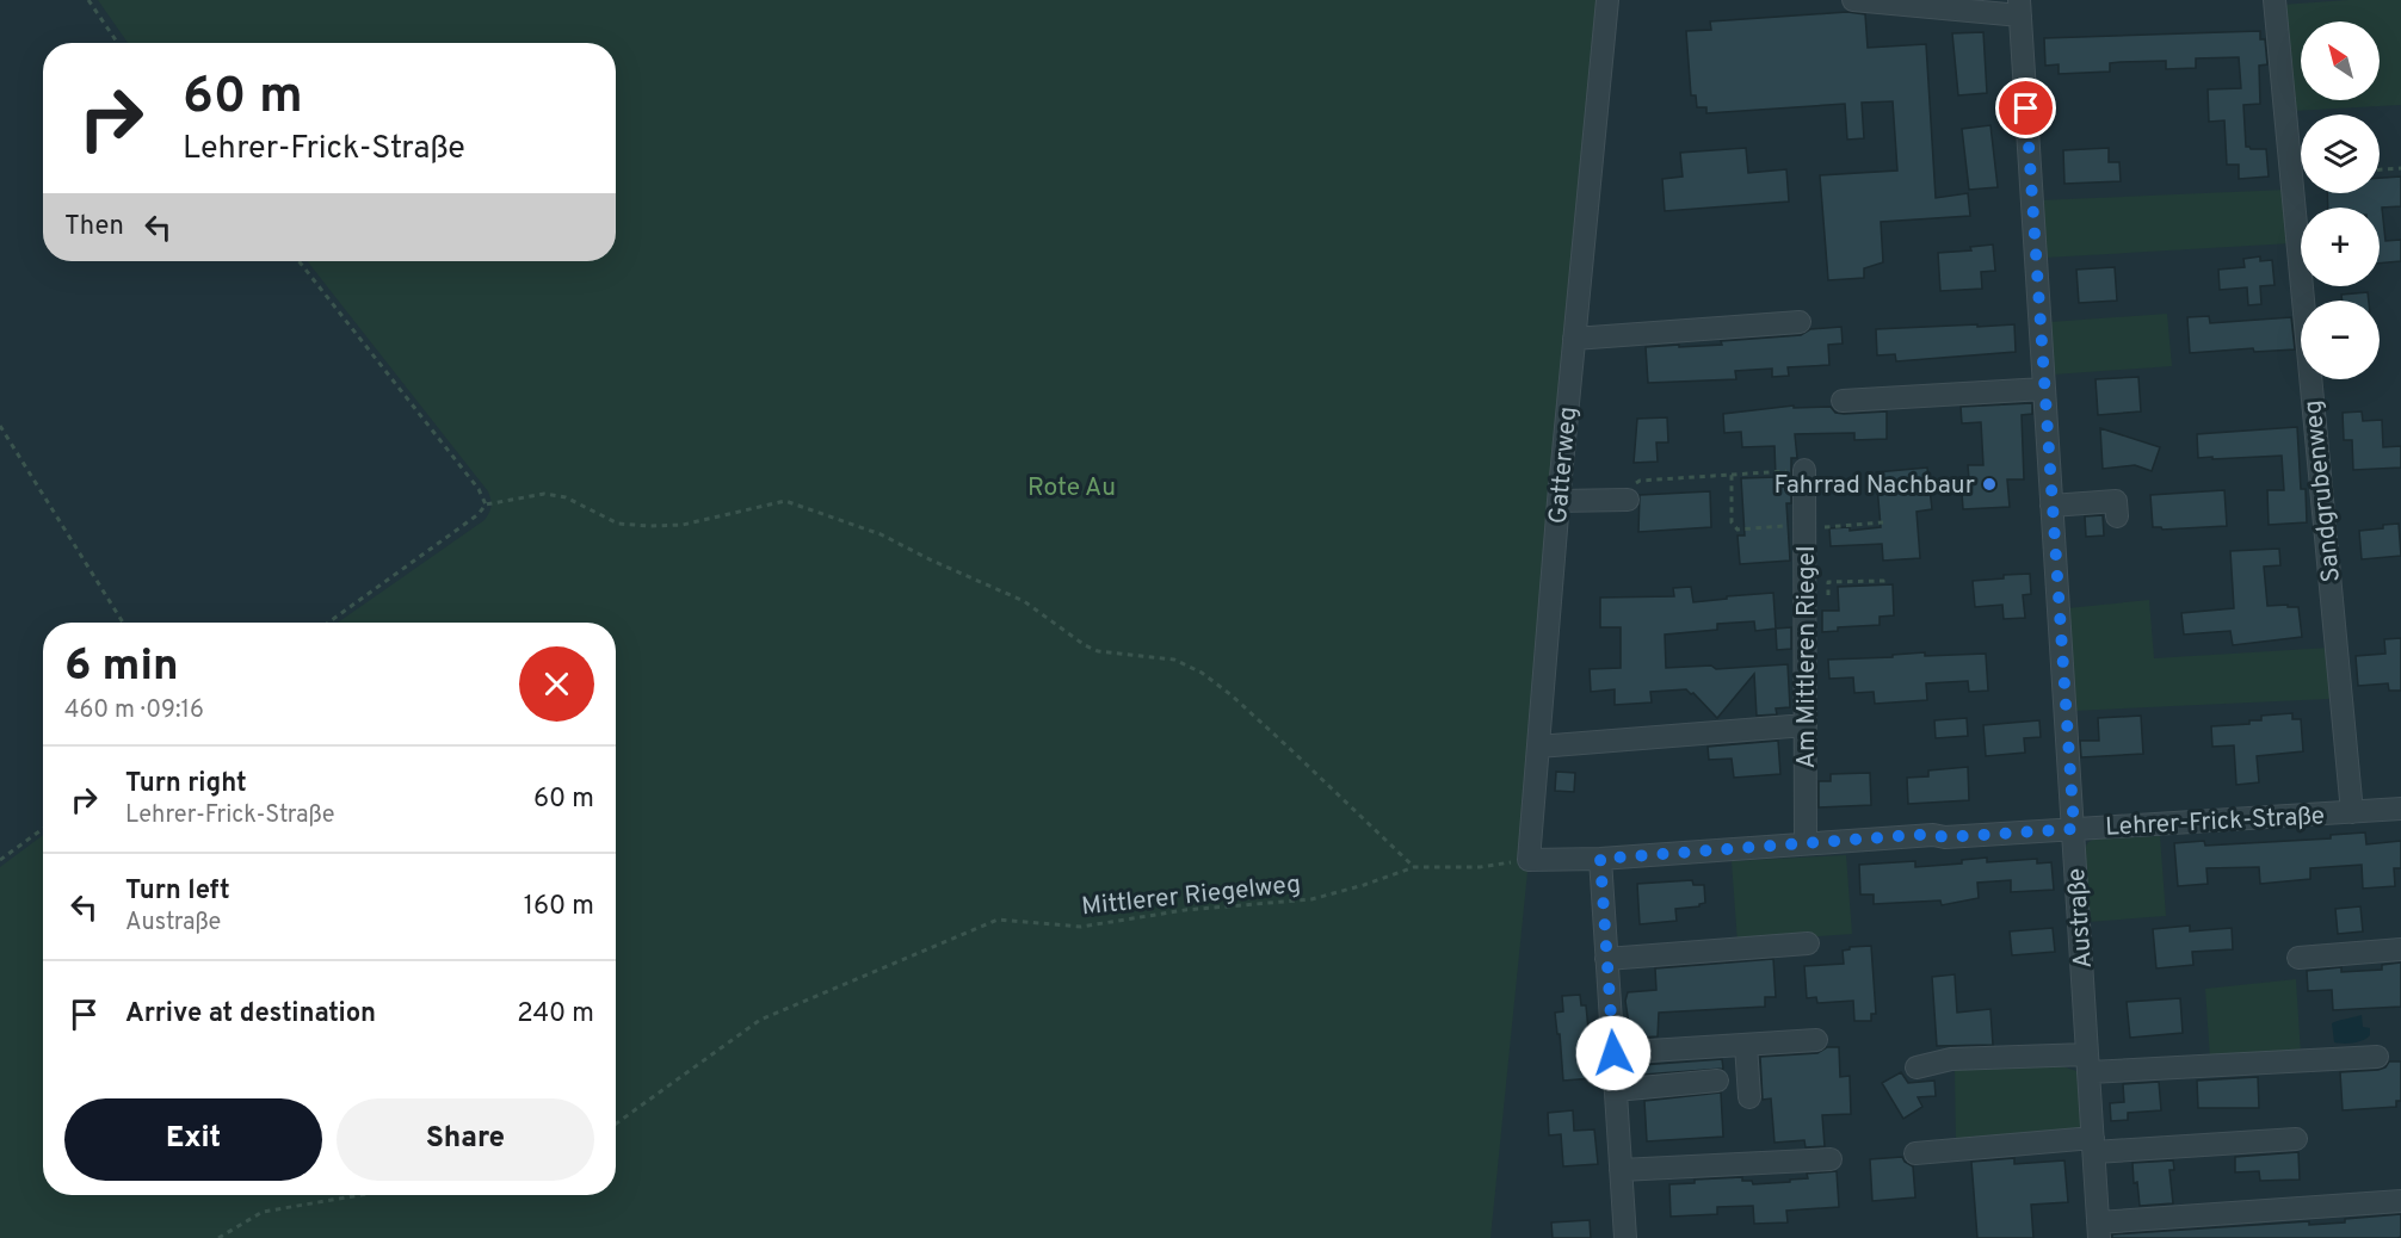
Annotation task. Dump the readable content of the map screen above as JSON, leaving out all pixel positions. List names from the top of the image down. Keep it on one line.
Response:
{"streets":{"street":["Gatterweg","Sandgrubenweg","Am Mittleren Riegel","Lehrer-Frick-Straße","Austraße"],"path":["Mittlerer Riegelweg"]},"crossings":[["Gatterweg","Mittlerer Riegelweg"],["Sandgrubenweg","Lehrer-Frick-Straße"],["Am Mittleren Riegel","Lehrer-Frick-Straße"],["Lehrer-Frick-Straße","Austraße"]],"parks":["Rote Au"],"places":["Fahrrad Nachbaur"],"north":"top left","page":{"map_buttons":["+","−"],"turn":["60 m","Lehrer-Frick-Straße"],"then":"Then","heading":["6 min","460 m · 09:16"],"list":[{"name":"Turn right","note":"Lehrer-Frick-Straße","value":"60 m"},{"name":"Turn left","note":"Austraße","value":"160 m"},{"name":"Arrive at destination","value":"240 m"}],"buttons":["Exit","Share"]}}
